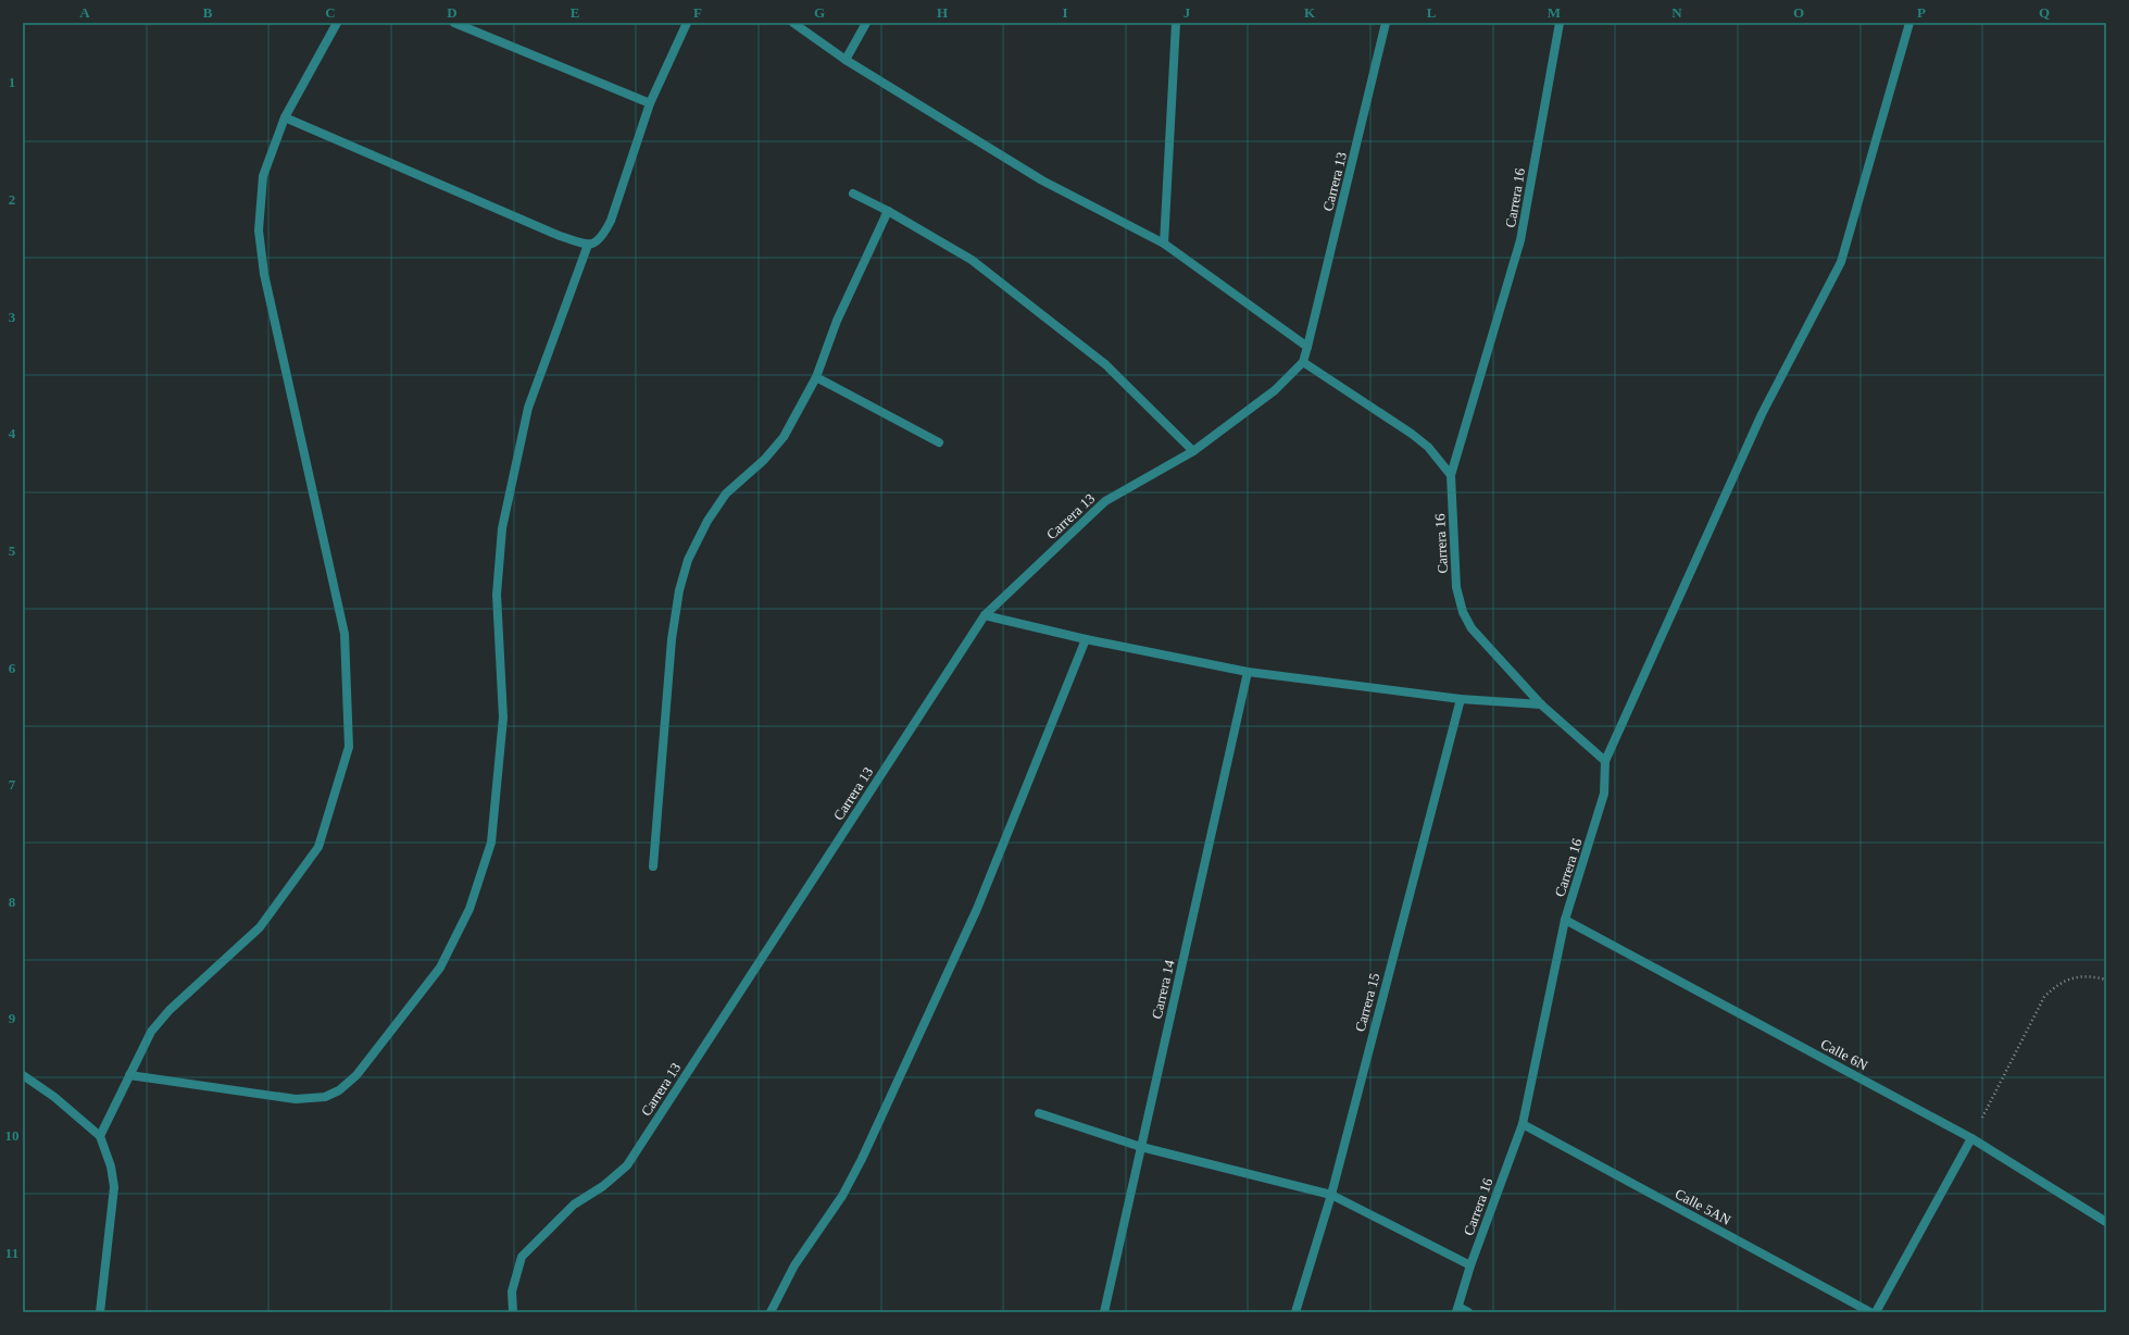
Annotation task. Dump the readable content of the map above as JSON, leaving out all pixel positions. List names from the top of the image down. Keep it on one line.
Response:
{"streets":{"street":["Carrera 13","Carrera 16","Carrera 14","Carrera 15","Calle 6N","Calle 5AN"]},"crossings":[["Carrera 16","Calle 6N"],["Carrera 16","Calle 5AN"]],"grid":{"columns":["A","B","C","D","E","F","G","H","I","J","K","L","M","N","O","P","Q"],"rows":["1","2","3","4","5","6","7","8","9","10","11"]}}
